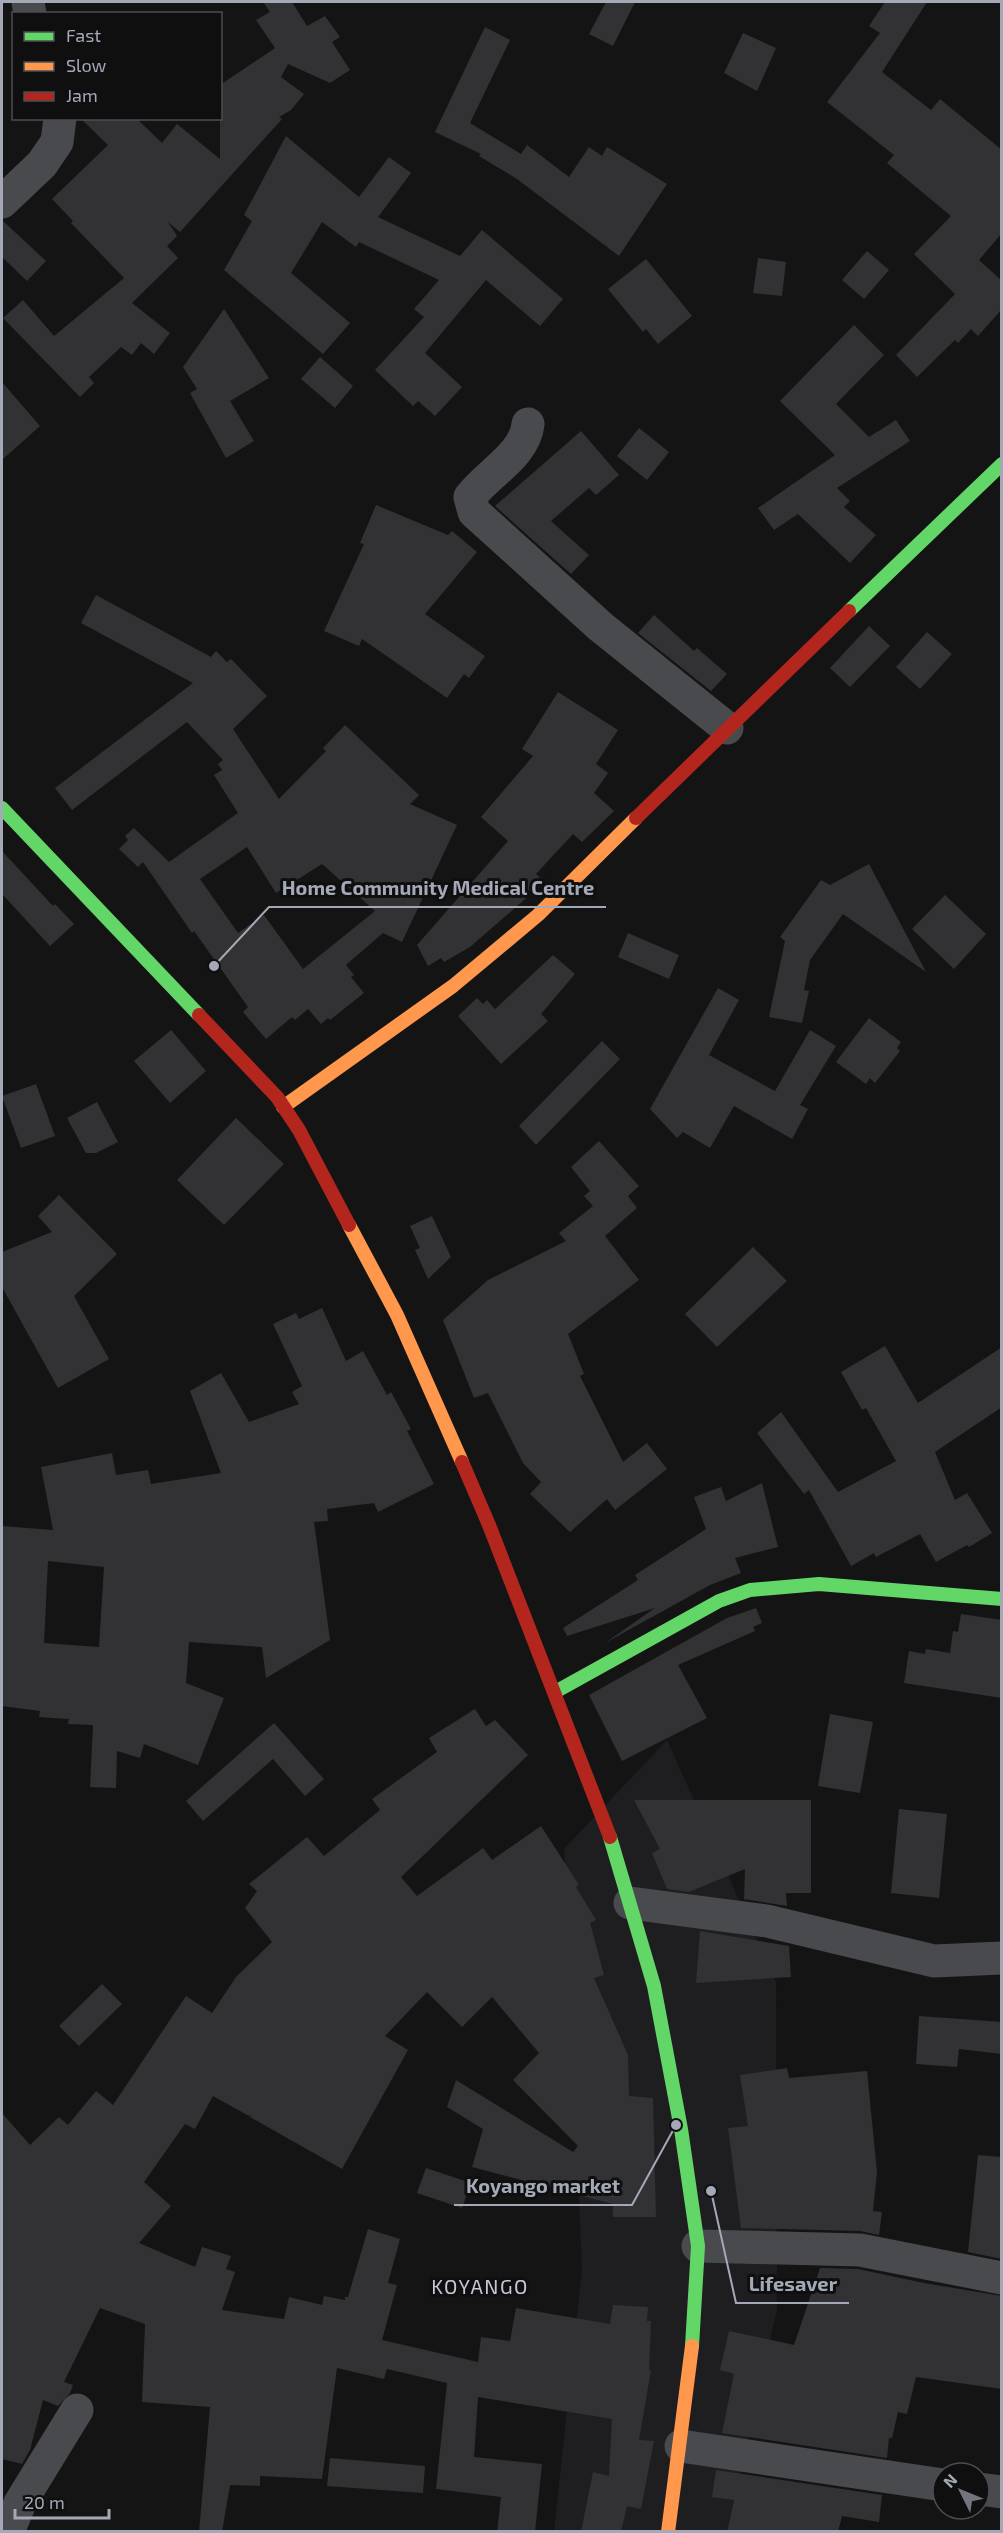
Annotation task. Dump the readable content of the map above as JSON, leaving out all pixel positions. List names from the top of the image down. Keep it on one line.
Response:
{"districts":["KOYANGO"],"places":["Home Community Medical Centre","Koyango market","Lifesaver"],"legend":["Fast","Slow","Jam"],"scale_bar":"20 m","north":"top left"}
